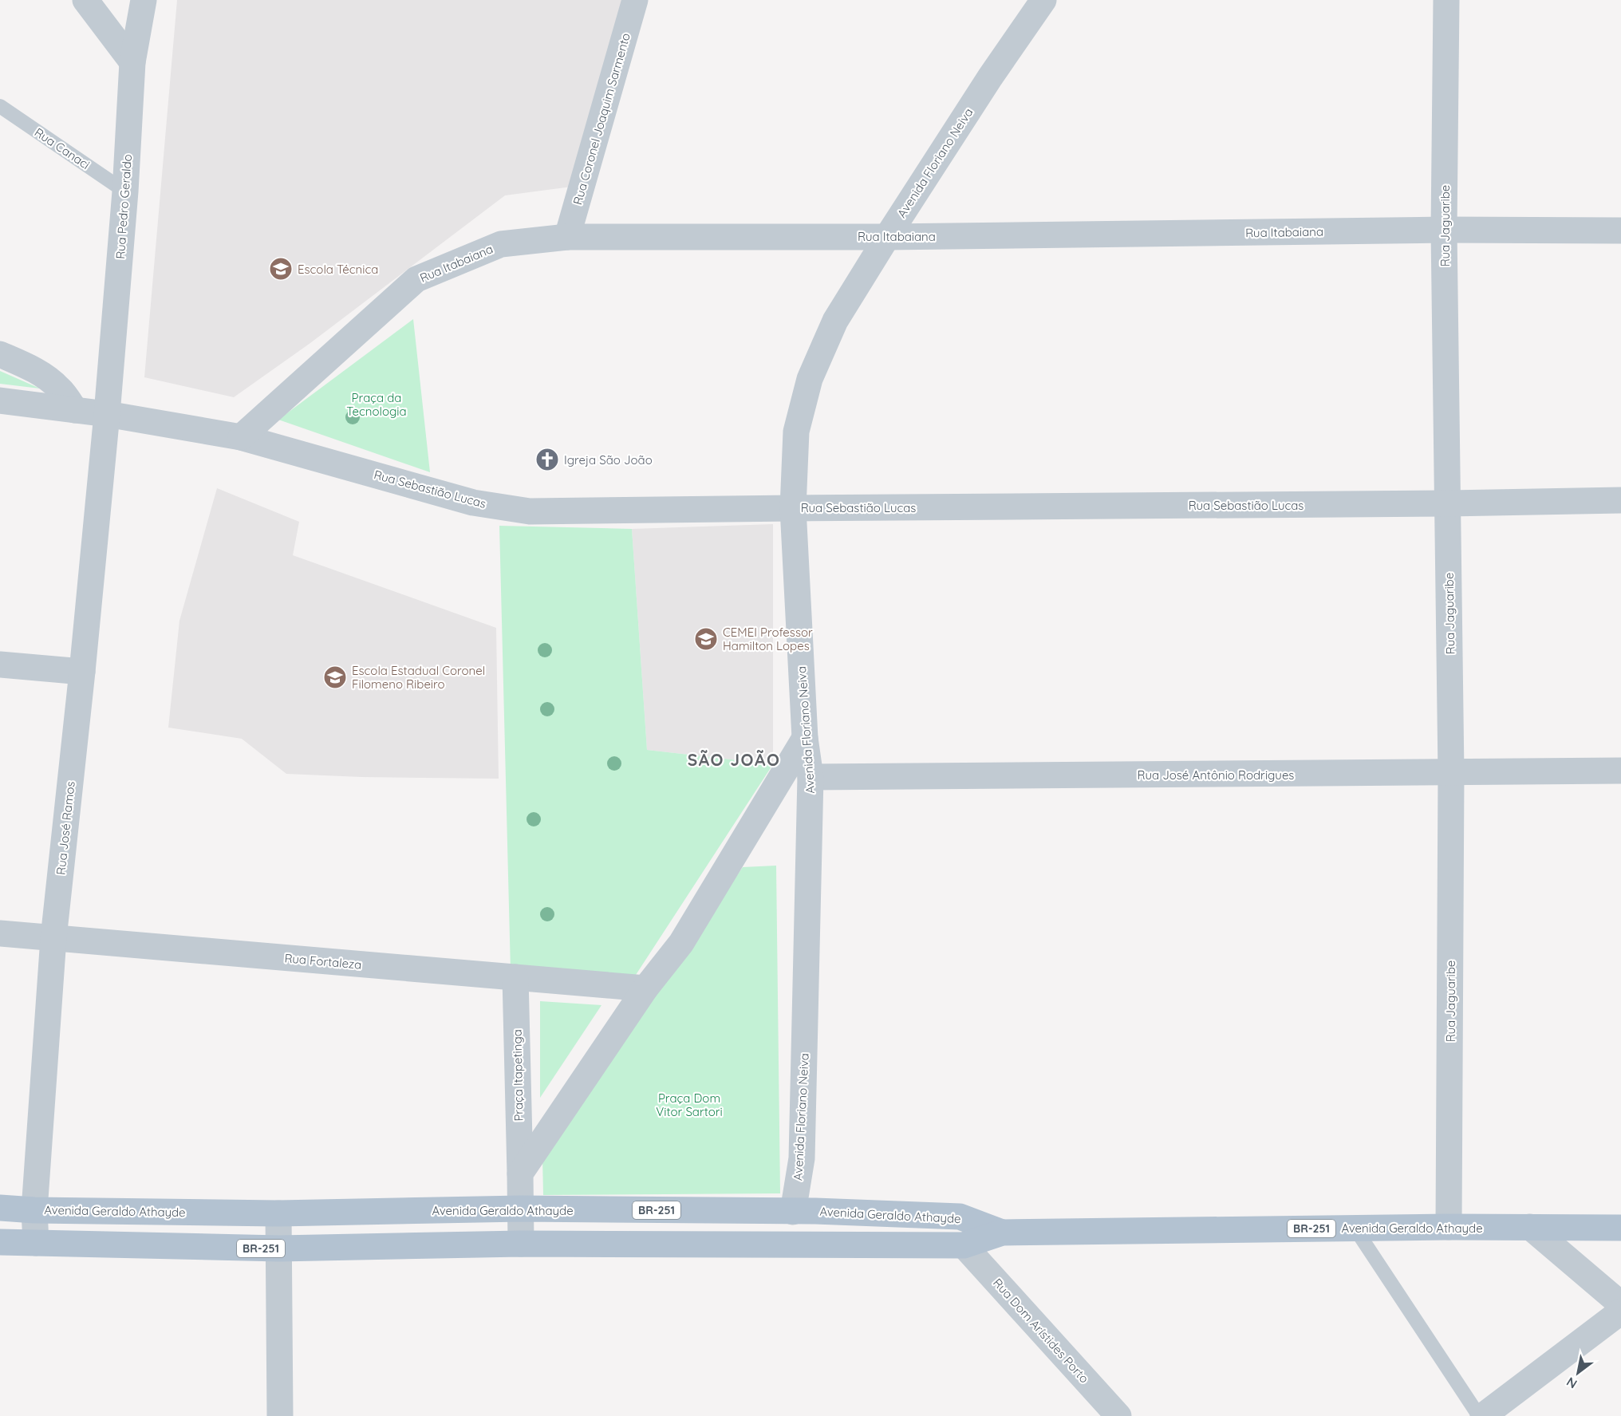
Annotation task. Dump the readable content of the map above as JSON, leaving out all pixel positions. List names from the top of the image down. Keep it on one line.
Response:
{"streets":{"main road":["Avenida Geraldo Athayde","BR-251"],"street":["Rua Coronel Joaquim Sarmento","Avenida Floriano Neiva","Rua Pedro Geraldo","Rua Jaguaribe","Rua Itabaiana","Rua Sebastião Lucas","Rua José Antônio Rodrigues","Rua José Ramos","Rua Fortaleza","Praça Itapetinga","Rua Dom Arístides Porto"],"lane":["Rua Canaci"]},"crossings":[["Rua Coronel Joaquim Sarmento","Rua Itabaiana"],["Rua Canaci","Rua Pedro Geraldo"],["Avenida Floriano Neiva","Rua Itabaiana"],["Avenida Floriano Neiva","Rua Sebastião Lucas"],["Avenida Floriano Neiva","Rua José Antônio Rodrigues"],["Avenida Floriano Neiva","Avenida Geraldo Athayde"],["Rua Pedro Geraldo","Rua Sebastião Lucas"],["Rua Pedro Geraldo","Rua José Ramos"],["Rua Jaguaribe","Rua Itabaiana"],["Rua Jaguaribe","Rua Sebastião Lucas"],["Rua Jaguaribe","Rua José Antônio Rodrigues"],["Rua Jaguaribe","Avenida Geraldo Athayde"],["Rua Itabaiana","Rua Sebastião Lucas"],["Rua Sebastião Lucas","Rua José Ramos"],["Rua José Ramos","Rua Fortaleza"],["Rua José Ramos","Avenida Geraldo Athayde"],["Rua Fortaleza","Praça Itapetinga"],["Avenida Geraldo Athayde","Rua Dom Arístides Porto"]],"districts":["SÃO JOÃO"],"parks":["Praça da Tecnologia","Praça Dom Vitor Sartori"],"places":{"school or university":["Escola Técnica","CEMEI Professor Hamilton Lopes","Escola Estadual Coronel Filomeno Ribeiro"],"church":["Igreja São João"]},"north":"bottom left"}
